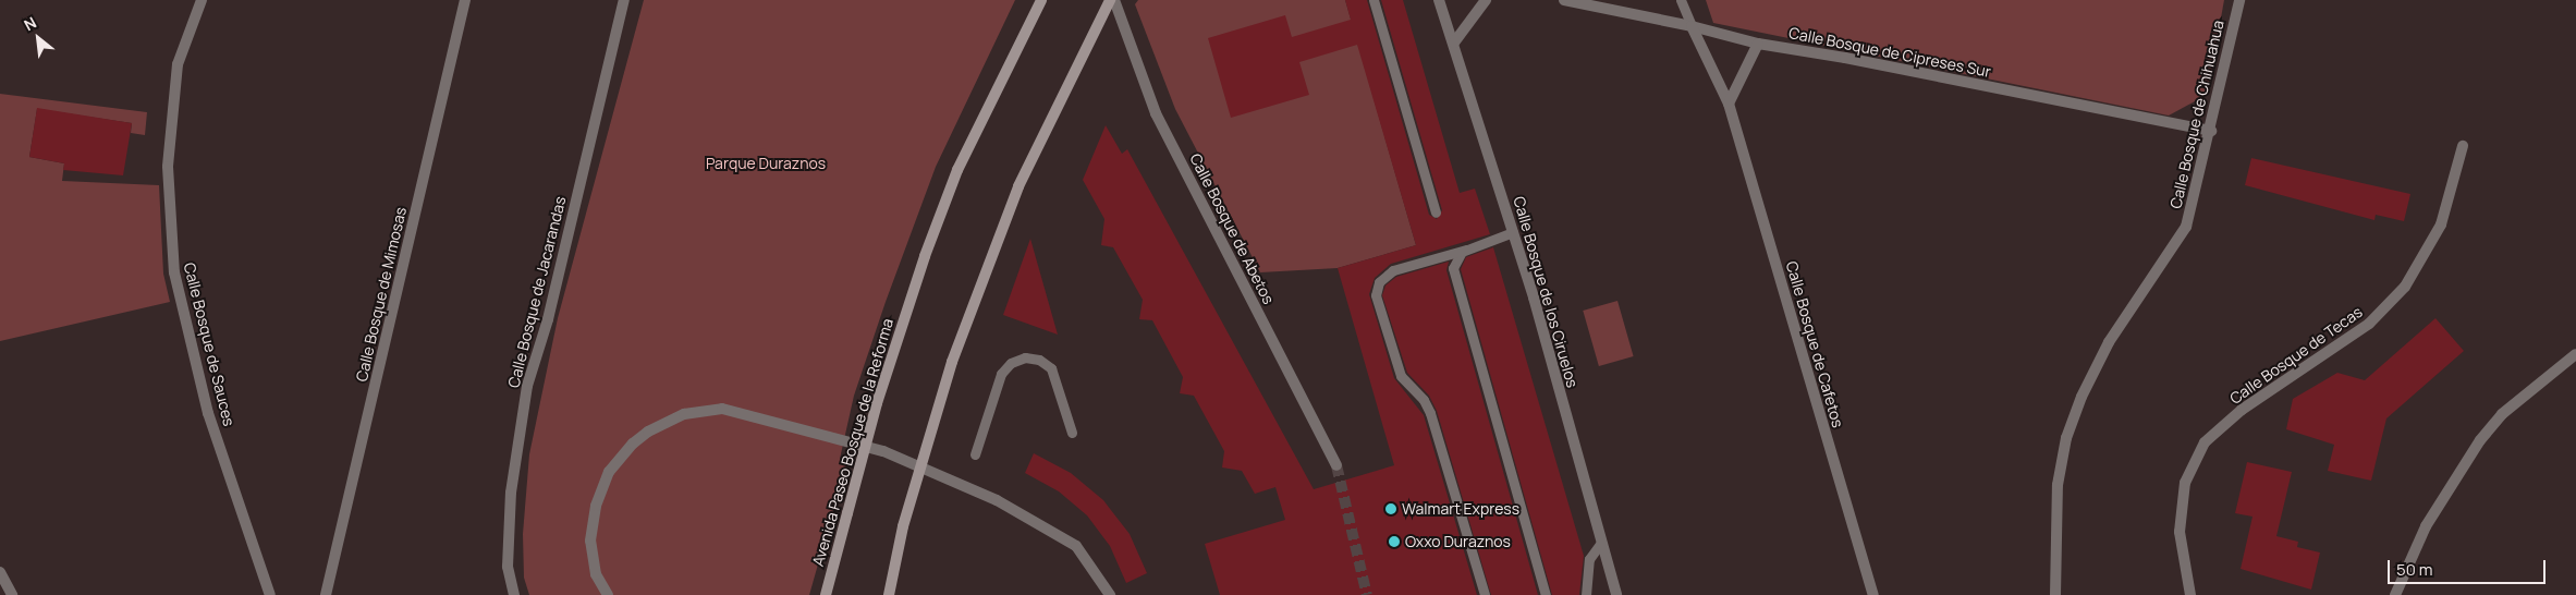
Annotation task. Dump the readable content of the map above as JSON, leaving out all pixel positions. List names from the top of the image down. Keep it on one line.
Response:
{"streets":{"main road":["Avenida Paseo Bosque de la Reforma"],"street":["Calle Bosque de Cipreses Sur","Calle Bosque de Chihuahua","Calle Bosque de Abetos","Calle Bosque de Jacarandas","Calle Bosque de los Ciruelos","Calle Bosque de Mimosas","Calle Bosque de Sauces","Calle Bosque de Cafetos","Calle Bosque de Tecas"]},"crossings":[["Calle Bosque de Cipreses Sur","Calle Bosque de Chihuahua"],["Calle Bosque de Cipreses Sur","Calle Bosque de Cafetos"]],"parks":["Parque Duraznos"],"places":["Walmart Express","Oxxo Duraznos"],"scale_bar":"50 m","north":"top left"}
